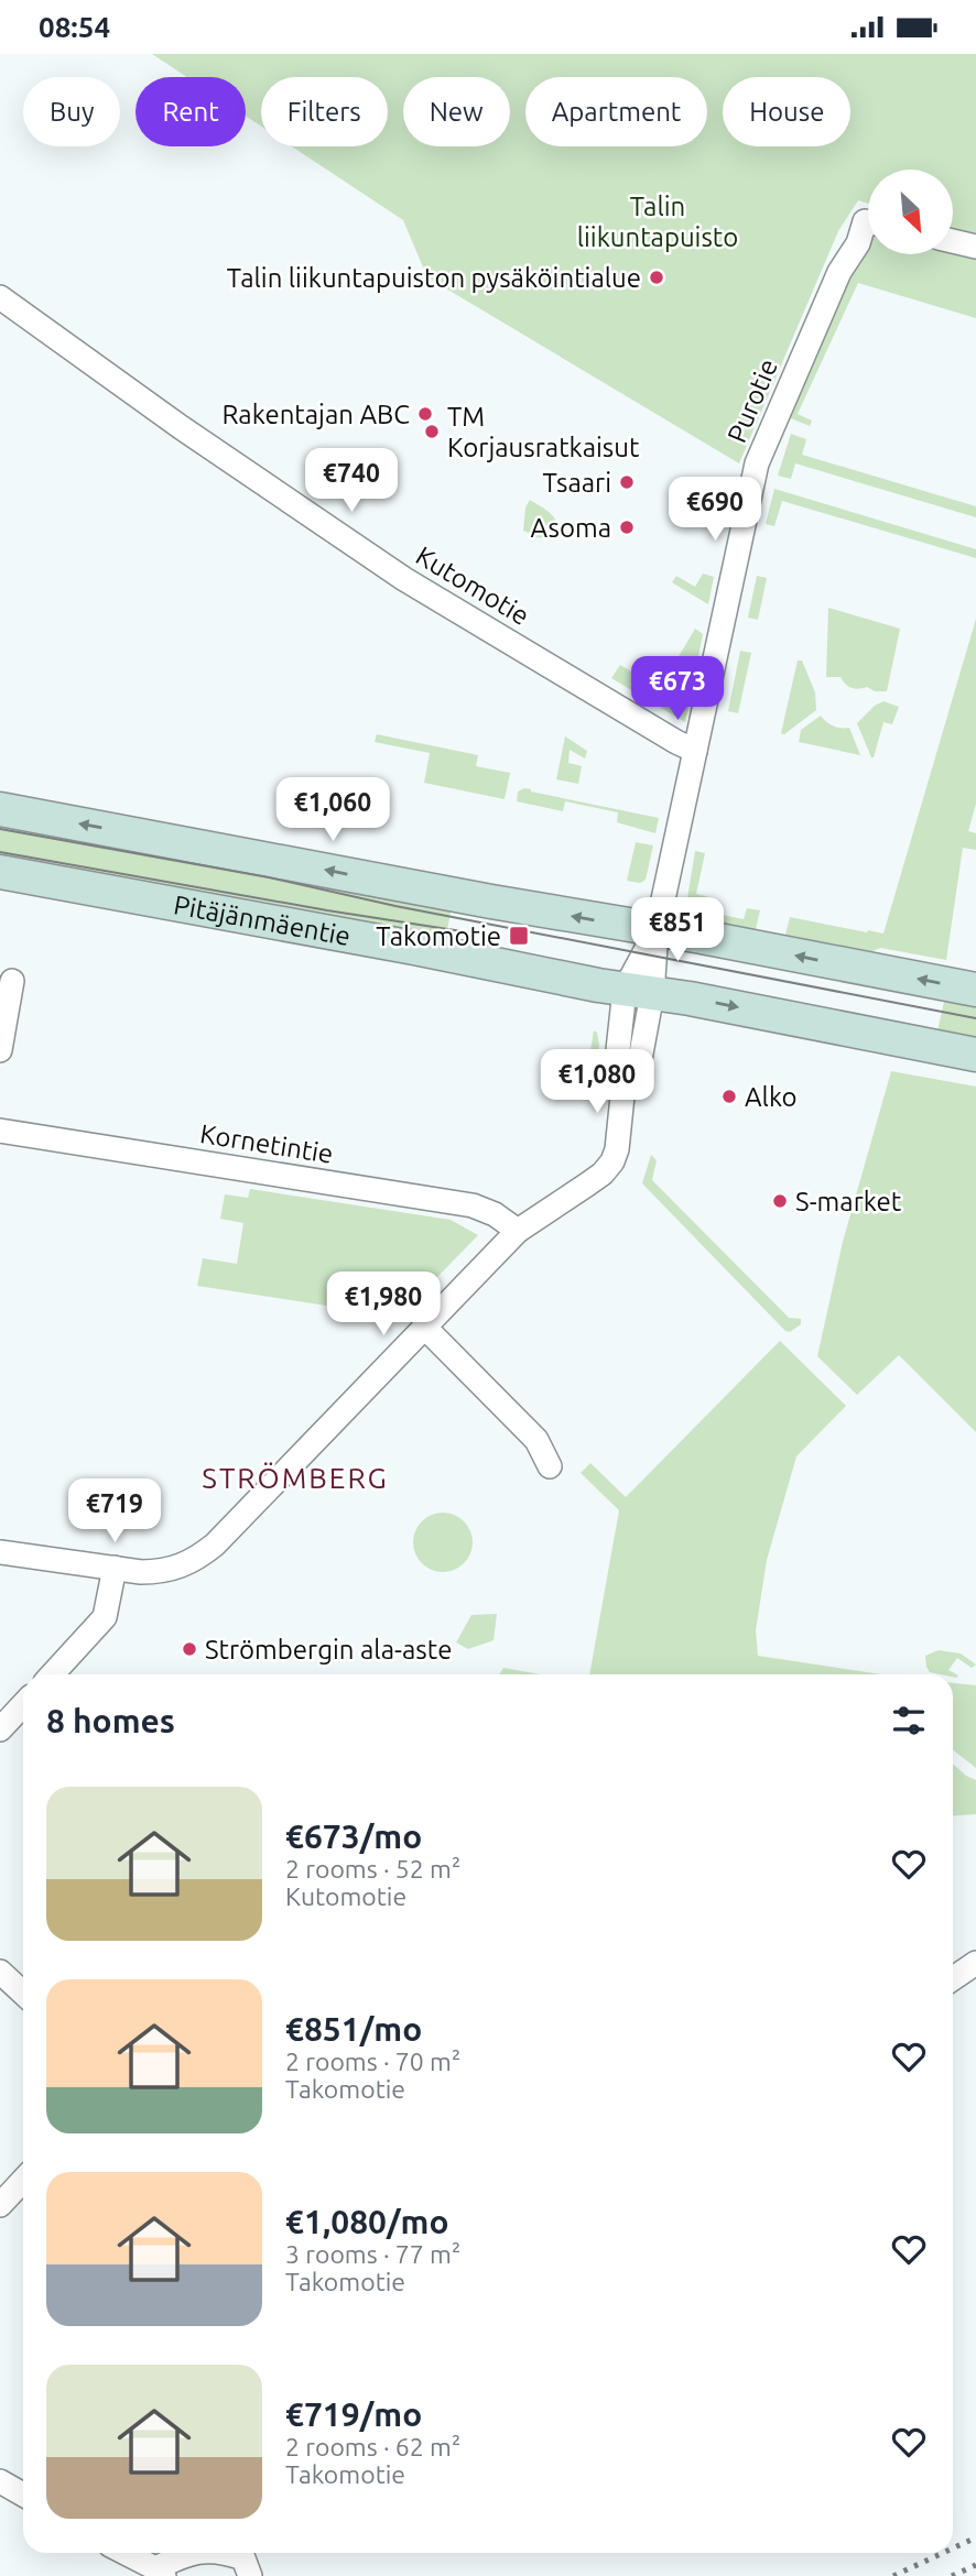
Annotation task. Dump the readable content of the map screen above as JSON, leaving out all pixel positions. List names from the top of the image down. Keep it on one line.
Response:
{"streets":{"main road":["Pitäjänmäentie"],"street":["Purotie","Kutomotie","Kornetintie"]},"crossings":[["Purotie","Kutomotie"]],"districts":["STRÖMBERG"],"parks":["Talin liikuntapuisto"],"places":{"other":["Talin liikuntapuiston pysäköintialue","Rakentajan ABC","TM Korjausratkaisut","Tsaari","Asoma","Alko","S-market","Strömbergin ala-aste"],"transit":["Takomotie"]},"north":"bottom right","page":{"status":"08:54","chip":["Buy","Rent","Filters","New","Apartment","House"],"price":["€740","€690","€673","€1,060","€851","€1,080","€1,980","€719"],"heading":"8 homes","list":[{"name":"€673/mo","note":"2 rooms · 52 m² · Kutomotie"},{"name":"€851/mo","note":"2 rooms · 70 m² · Takomotie"},{"name":"€1,080/mo","note":"3 rooms · 77 m² · Takomotie"},{"name":"€719/mo","note":"2 rooms · 62 m² · Takomotie"}]}}
